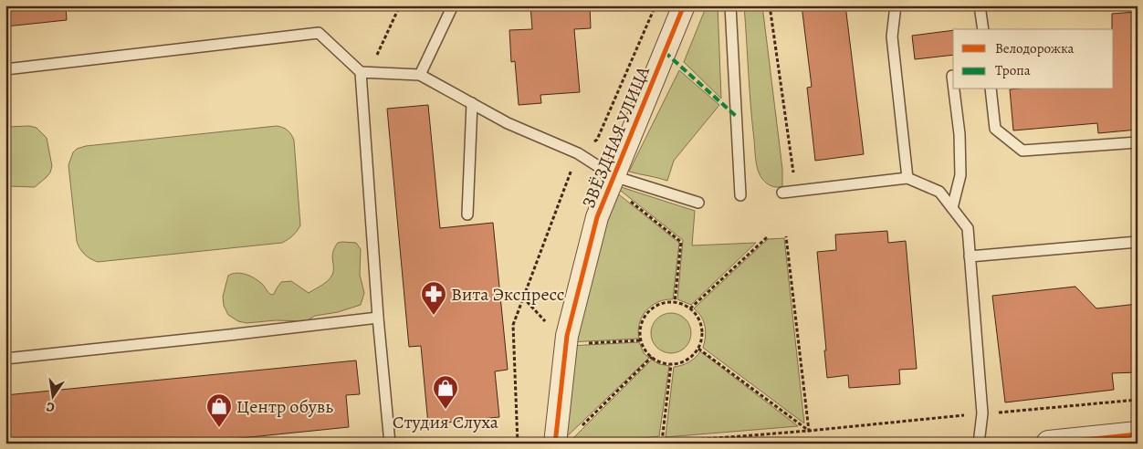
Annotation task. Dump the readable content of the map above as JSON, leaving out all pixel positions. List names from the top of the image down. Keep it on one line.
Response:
{"streets":{"street":["ЗВЁЗДНАЯ УЛИЦА"]},"places":{"pharmacy":["Вита Экспресс"],"shop":["Студия Слуха","Центр обувь"]},"legend":["Велодорожка","Тропа"],"north":"bottom"}
